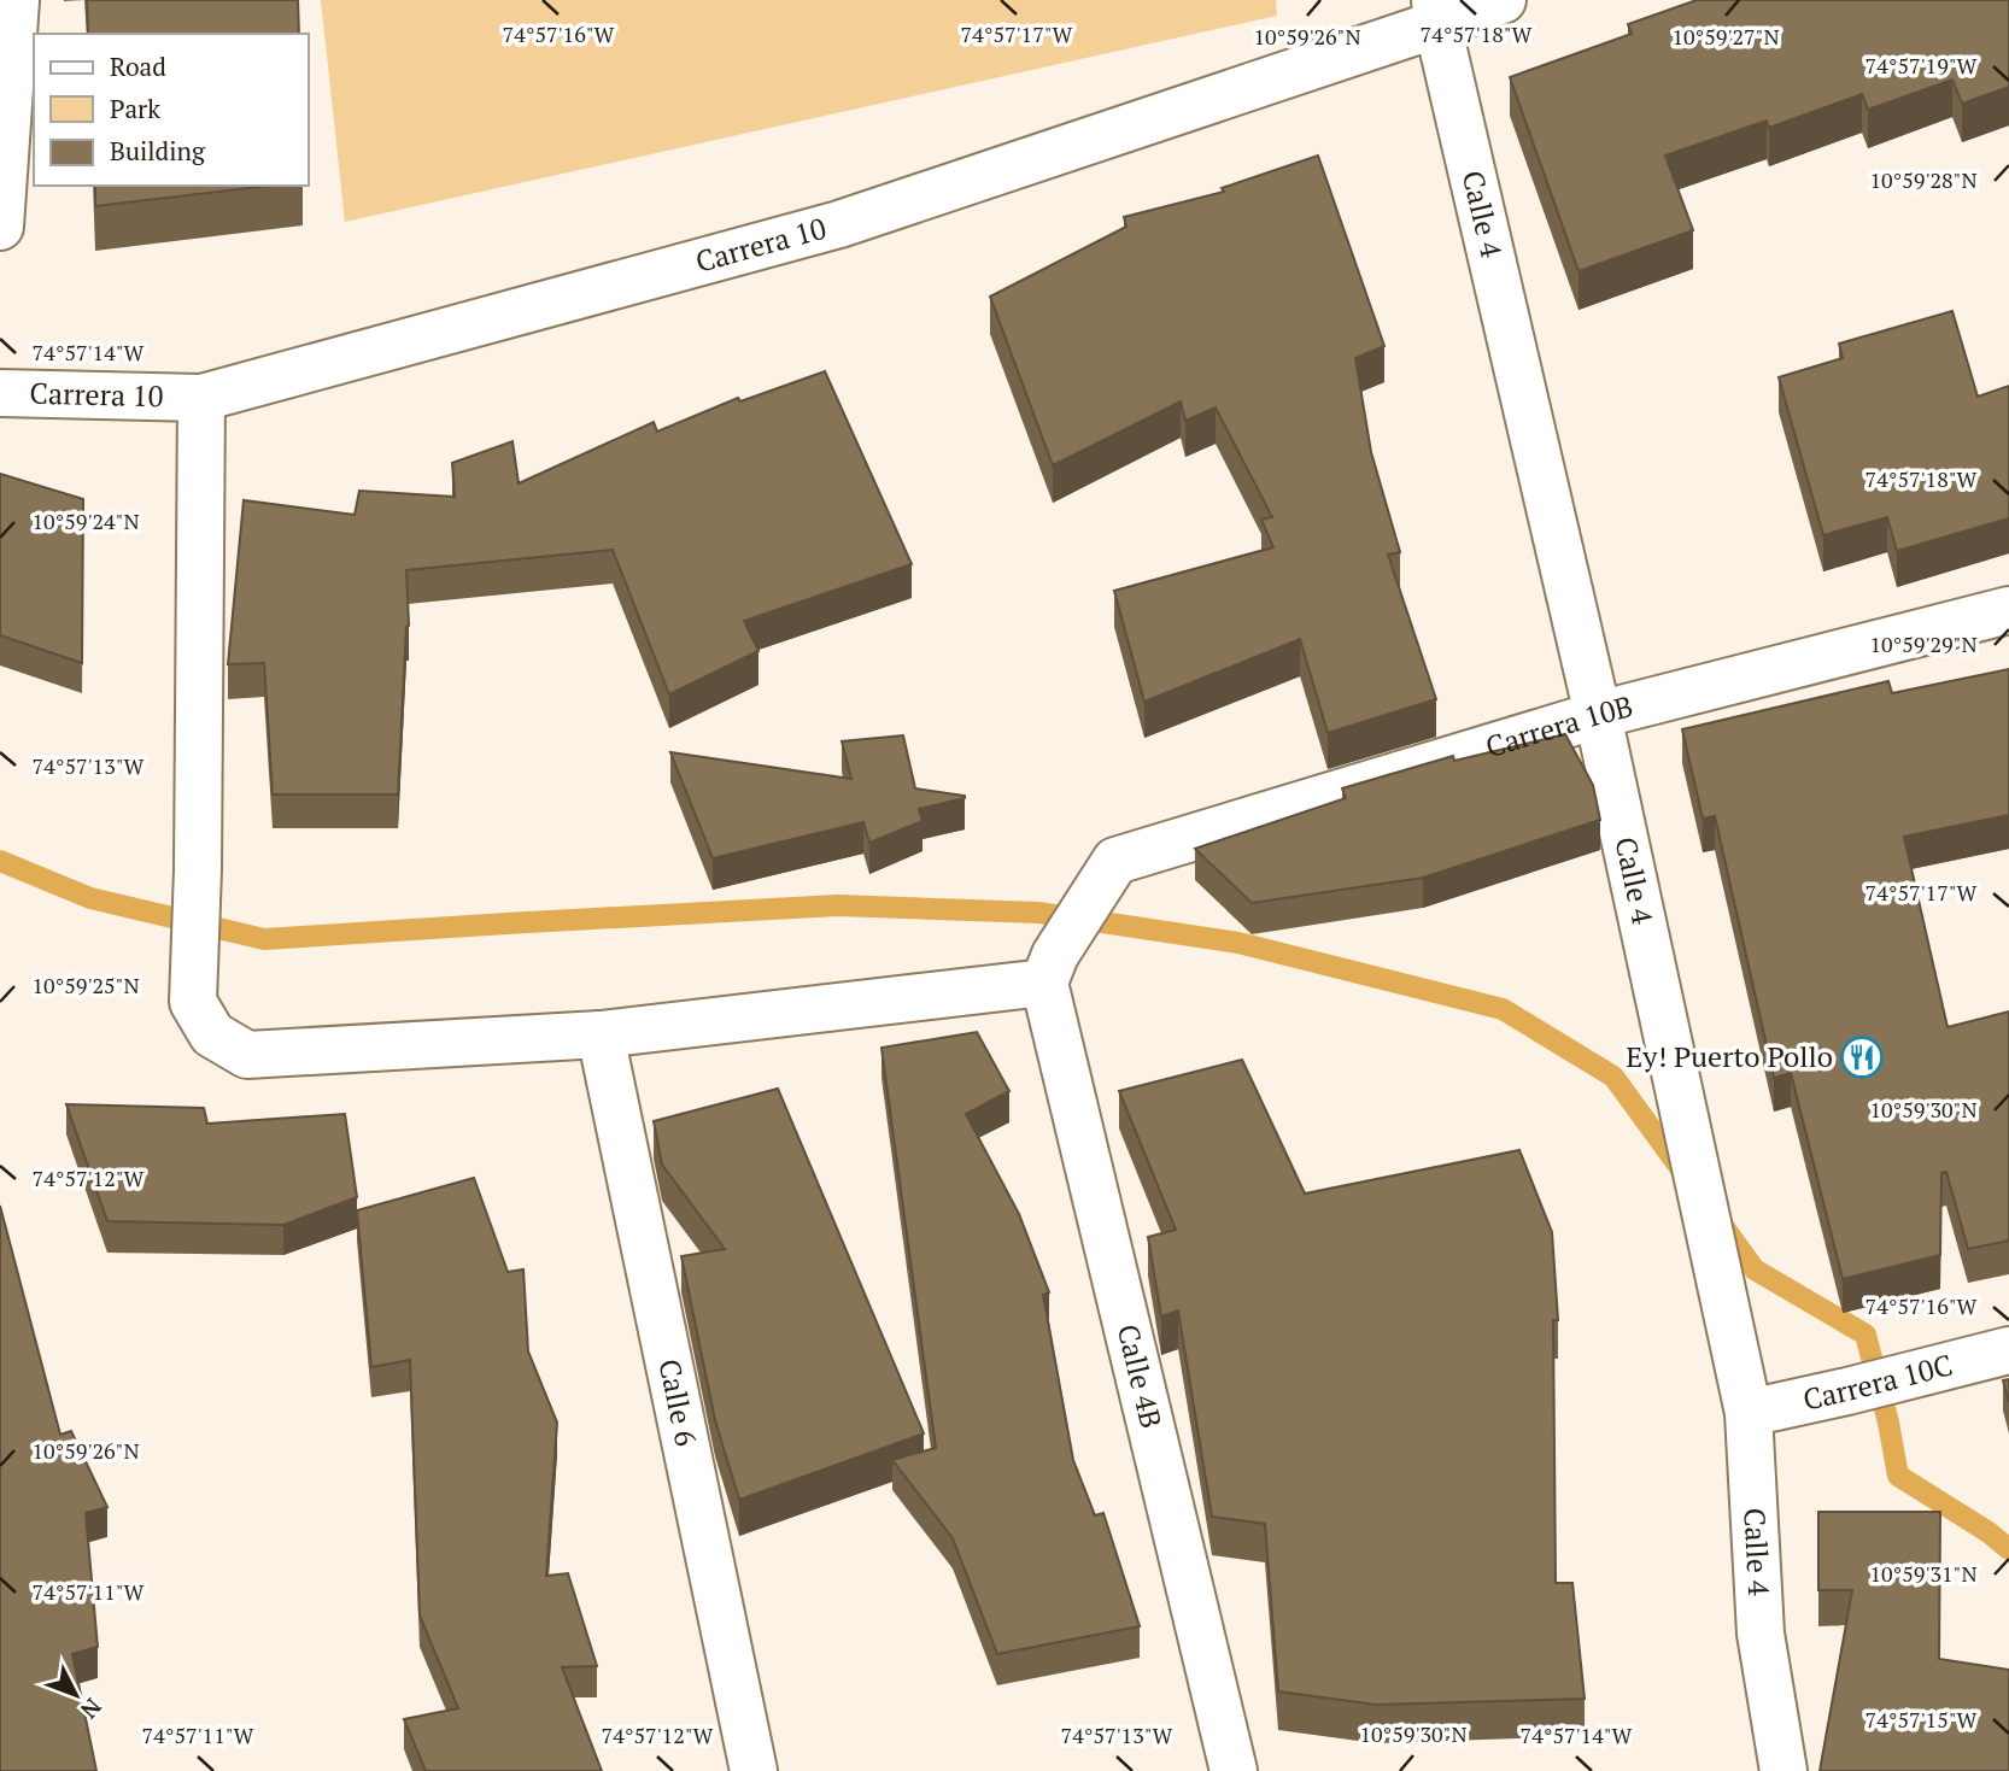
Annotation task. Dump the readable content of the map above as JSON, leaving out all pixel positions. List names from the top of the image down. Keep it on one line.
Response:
{"streets":{"street":["Calle 4","Carrera 10","Carrera 10B","Calle 4B","Carrera 10C","Calle 6"]},"crossings":[["Calle 4","Carrera 10"],["Calle 4","Carrera 10B"],["Calle 4","Carrera 10C"],["Carrera 10B","Calle 4B"]],"places":{"restaurant":["Ey! Puerto Pollo"]},"legend":["Road","Park","Building"],"north":"bottom right","coordinates":["74°57'18\"W","74°57'16\"W","74°57'17\"W","10°59'26\"N","10°59'27\"N","74°57'19\"W","10°59'28\"N","74°57'14\"W","10°59'24\"N","10°59'29\"N","74°57'13\"W","10°59'25\"N","10°59'30\"N","74°57'12\"W","10°59'31\"N","74°57'11\"W","74°57'15\"W"]}
